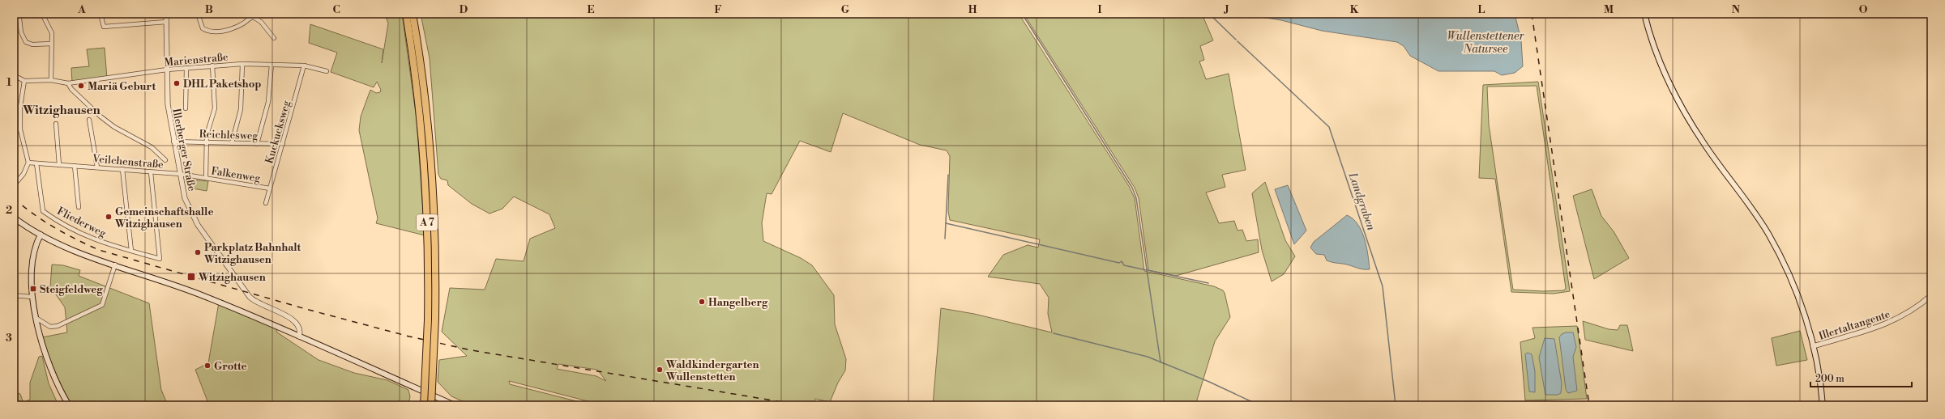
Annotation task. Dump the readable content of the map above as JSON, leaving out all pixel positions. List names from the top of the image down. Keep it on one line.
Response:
{"streets":{"highway":["A 7"],"street":["Marienstraße","Kuckucksweg","Reichlesweg","Illerberger Straße","Veilchenstraße","Falkenweg","Fliederweg","Illertaltangente"]},"crossings":[["Marienstraße","Kuckucksweg"],["Marienstraße","Illerberger Straße"],["Kuckucksweg","Reichlesweg"],["Kuckucksweg","Falkenweg"],["Reichlesweg","Illerberger Straße"],["Illerberger Straße","Veilchenstraße"],["Illerberger Straße","Falkenweg"],["Veilchenstraße","Falkenweg"],["Veilchenstraße","Fliederweg"]],"districts":["Witzighausen"],"water":["Wullenstettener Natursee","Landgraben"],"places":{"other":["DHL Paketshop","Mariä Geburt","Gemeinschaftshalle Witzighausen","Parkplatz Bahnhalt Witzighausen","Hangelberg","Grotte","Waldkindergarten Wullenstetten"],"transit":["Witzighausen","Steigfeldweg"]},"scale_bar":"200 m","grid":{"columns":["A","B","C","D","E","F","G","H","I","J","K","L","M","N","O"],"rows":["1","2","3"]}}
